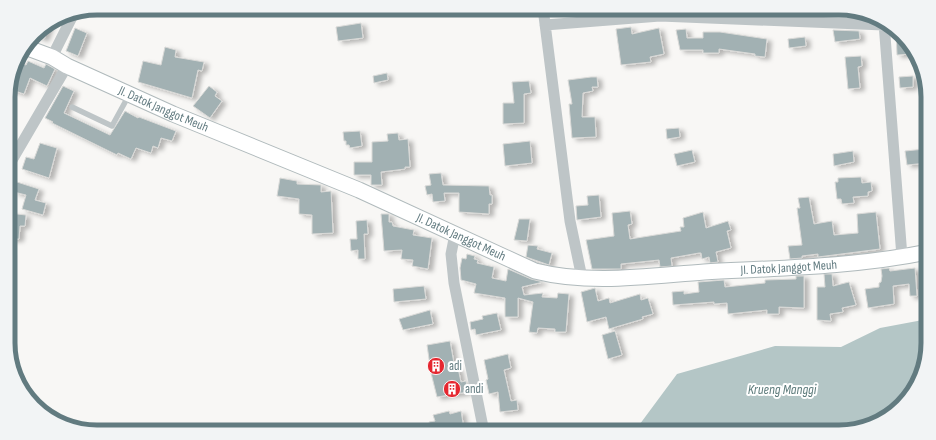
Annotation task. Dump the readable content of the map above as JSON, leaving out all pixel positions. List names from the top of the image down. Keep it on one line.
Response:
{"streets":{"street":["JI. Datok Janggot Meuh"]},"water":["Krueng Manggi"],"places":{"building":["adi","andi"]}}
